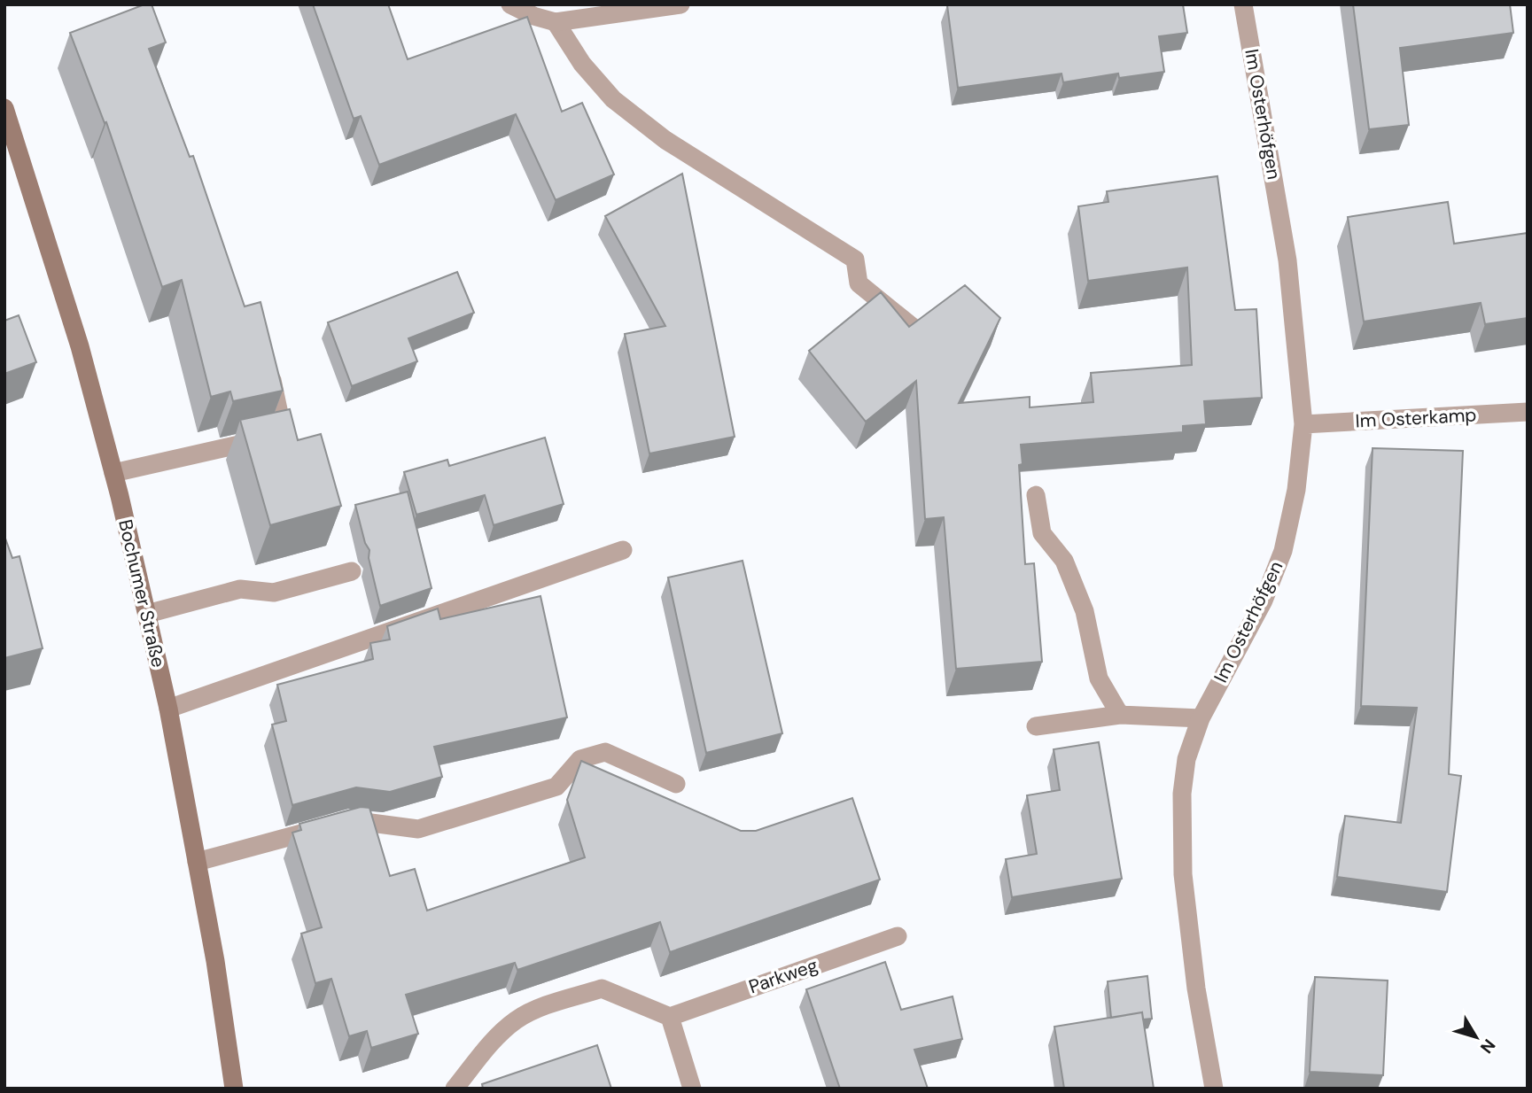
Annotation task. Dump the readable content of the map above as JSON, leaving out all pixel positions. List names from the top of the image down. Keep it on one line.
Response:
{"streets":{"main road":["Bochumer Straße"],"street":["Im Osterhöfgen","Im Osterkamp","Parkweg"]},"crossings":[["Im Osterhöfgen","Im Osterkamp"]],"north":"bottom right"}
